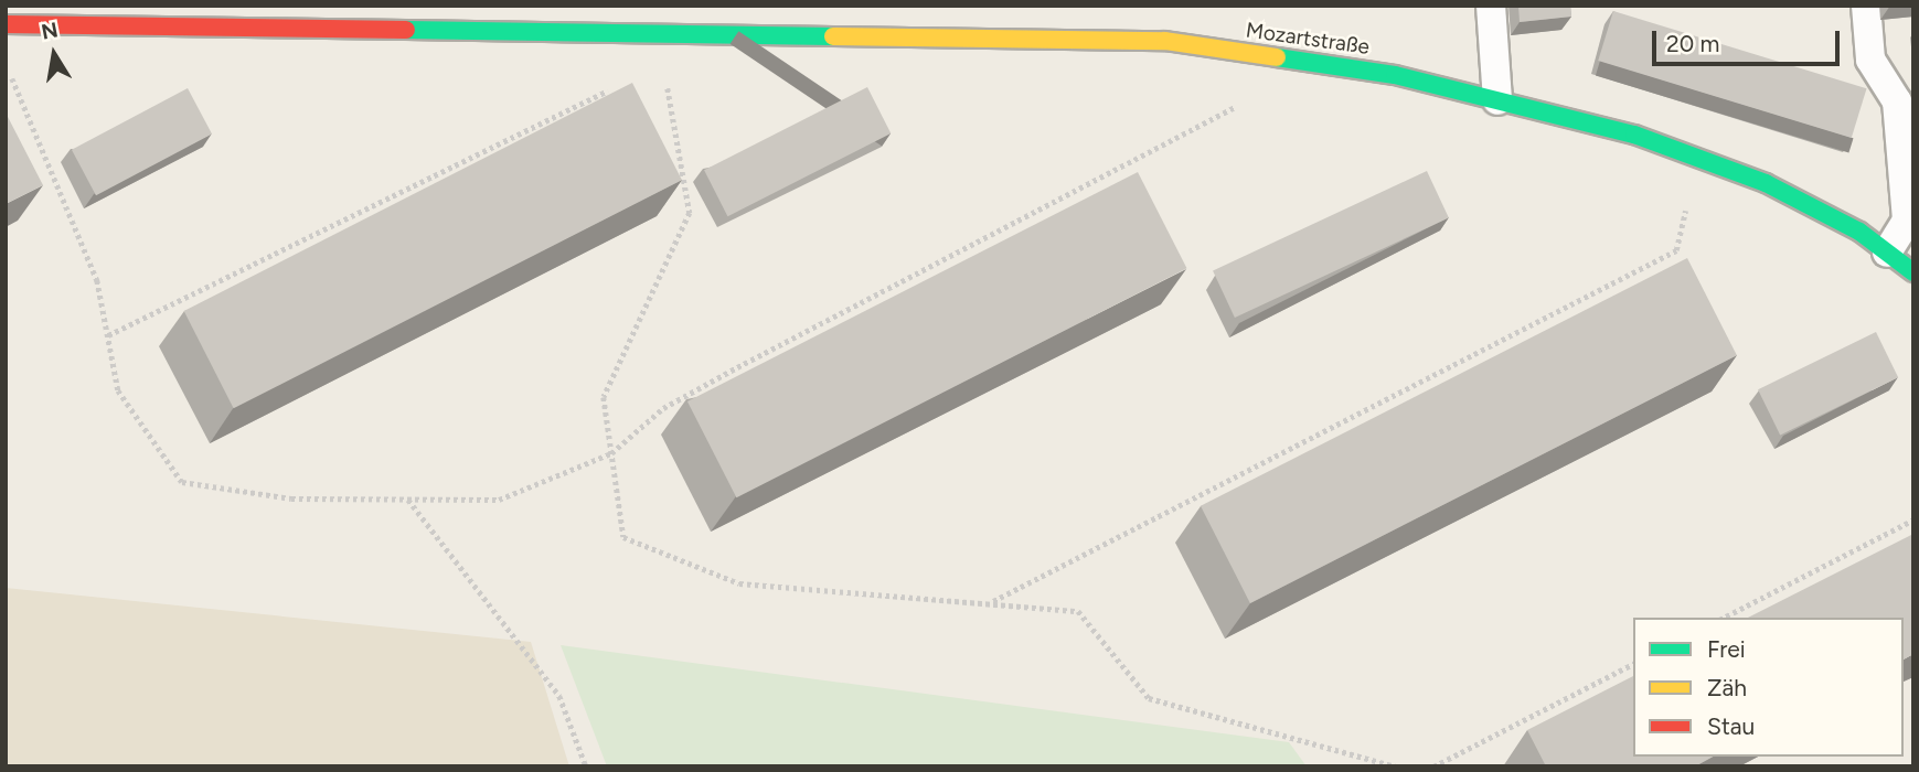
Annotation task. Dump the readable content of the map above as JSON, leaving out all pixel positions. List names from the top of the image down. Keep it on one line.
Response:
{"streets":{"street":["Mozartstraße"]},"legend":["Frei","Zäh","Stau"],"scale_bar":"20 m","north":"top"}
